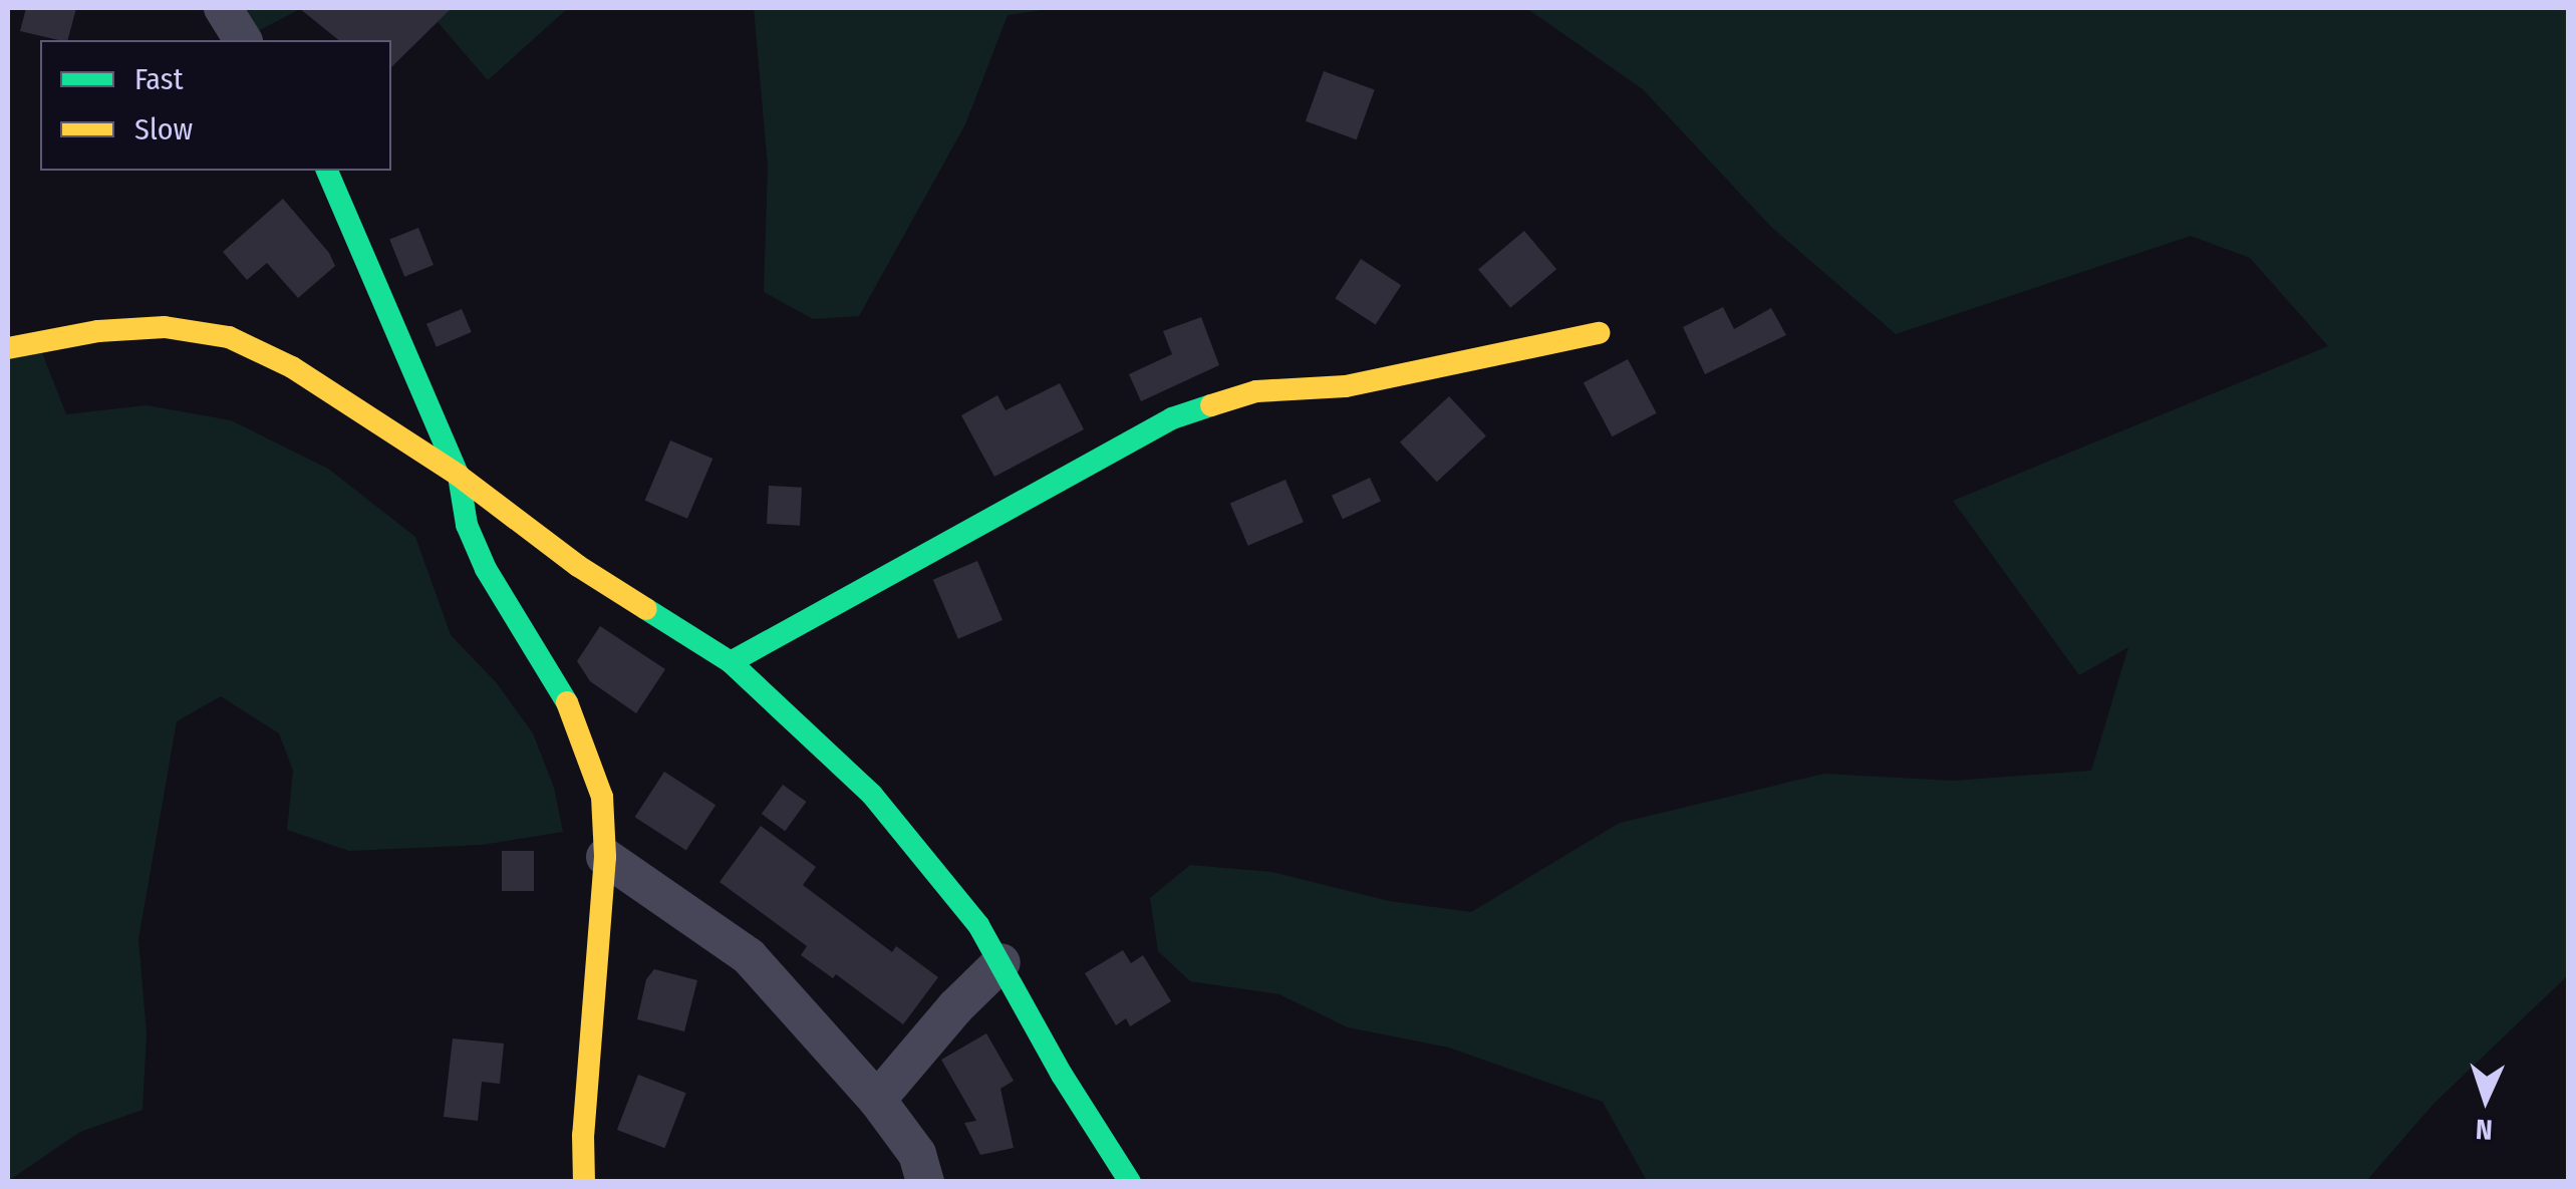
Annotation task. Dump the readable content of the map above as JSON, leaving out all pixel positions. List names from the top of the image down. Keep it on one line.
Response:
{"legend":["Fast","Slow"],"north":"bottom"}
